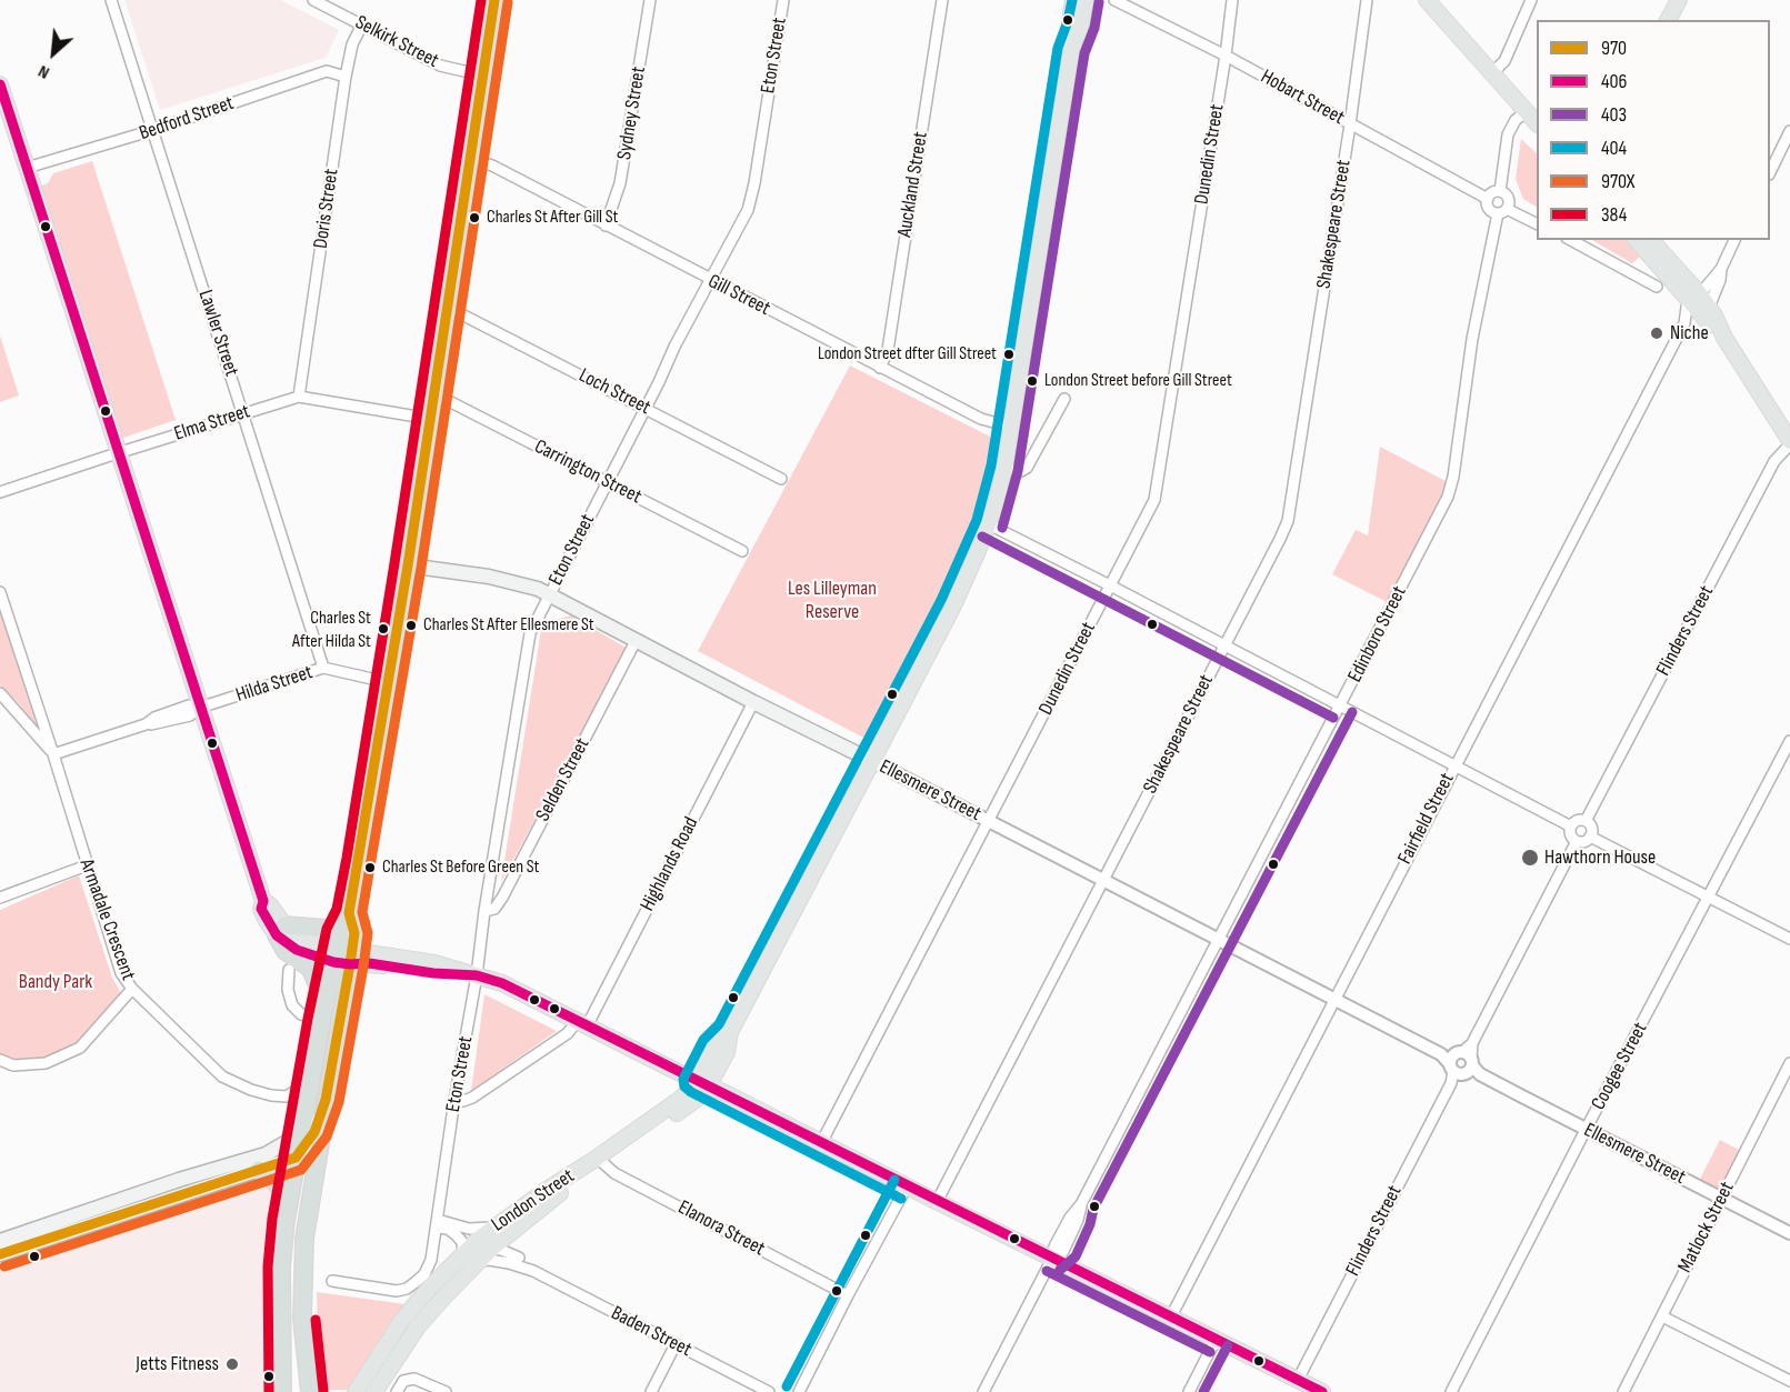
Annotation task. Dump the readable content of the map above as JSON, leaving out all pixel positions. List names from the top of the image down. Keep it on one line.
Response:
{"streets":{"main road":["Ellesmere Street","London Street"],"street":["Selkirk Street","Eton Street","Hobart Street","Sydney Street","Bedford Street","Dunedin Street","Auckland Street","Doris Street","Shakespeare Street","Gill Street","Lawler Street","Loch Street","Elma Street","Carrington Street","Flinders Street","Edinboro Street","Hilda Street","Selden Street","Fairfield Street","Highlands Road","Armadale Crescent","Coogee Street","Matlock Street","Elanora Street","Baden Street"]},"crossings":[["Selkirk Street","Doris Street"],["Eton Street","Gill Street"],["Eton Street","Loch Street"],["Eton Street","Carrington Street"],["Eton Street","Selden Street"],["Eton Street","Ellesmere Street"],["Eton Street","Highlands Road"],["Hobart Street","Dunedin Street"],["Hobart Street","Shakespeare Street"],["Hobart Street","Edinboro Street"],["Sydney Street","Gill Street"],["Bedford Street","Doris Street"],["Bedford Street","Lawler Street"],["Dunedin Street","Ellesmere Street"],["Auckland Street","Gill Street"],["Doris Street","Elma Street"],["Shakespeare Street","Ellesmere Street"],["Gill Street","London Street"],["Lawler Street","Elma Street"],["Lawler Street","Hilda Street"],["Flinders Street","Ellesmere Street"],["Edinboro Street","Ellesmere Street"],["Hilda Street","Armadale Crescent"],["Selden Street","Ellesmere Street"],["Ellesmere Street","Fairfield Street"],["Ellesmere Street","Highlands Road"],["Ellesmere Street","Coogee Street"],["Ellesmere Street","London Street"],["Ellesmere Street","Matlock Street"],["London Street","Elanora Street"],["London Street","Baden Street"]],"parks":["Les Lilleyman Reserve","Bandy Park"],"places":["Charles St After Gill St","Niche","London Street dfter Gill Street","London Street before Gill Street","Charles St After Ellesmere St","Charles St After Hilda St","Hawthorn House","Charles St Before Green St","Jetts Fitness"],"lines":["transit line 970","transit line 404","transit line 384","transit line 403","transit line 970X","transit line 406"],"legend":["970","406","403","404","970X","384"],"north":"bottom left"}
